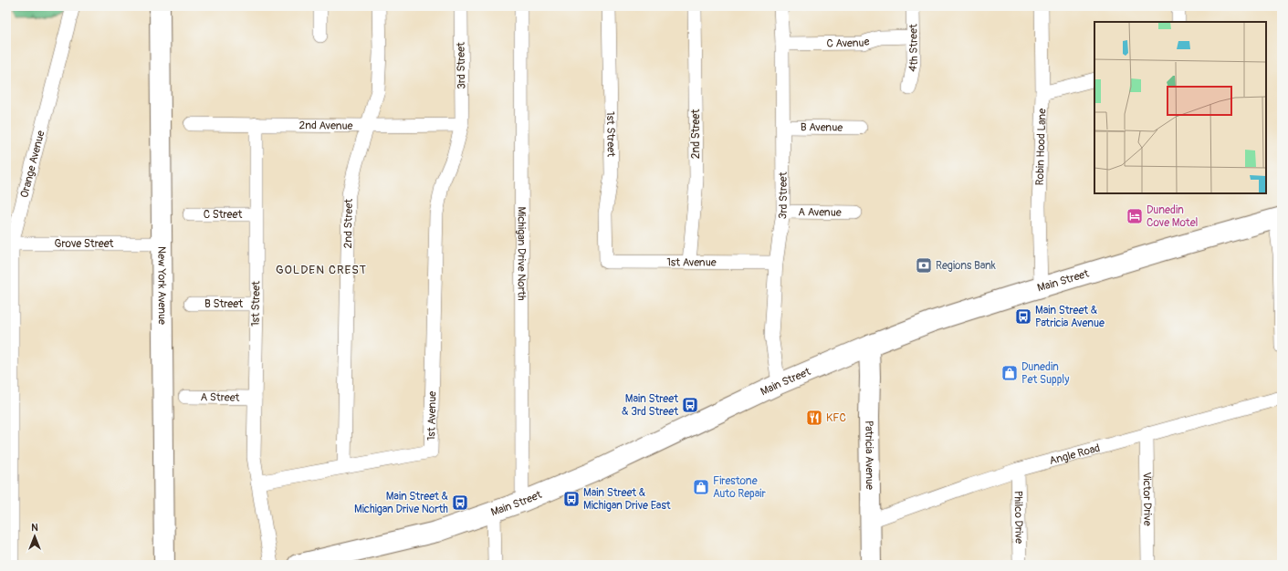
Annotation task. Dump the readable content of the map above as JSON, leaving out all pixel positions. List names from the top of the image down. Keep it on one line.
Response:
{"streets":{"main road":["Main Street","New York Avenue","Patricia Avenue"],"street":["C Avenue","4th Street","3rd Street","2nd Avenue","B Avenue","1st Street","2nd Street","Robin Hood Lane","Orange Avenue","A Avenue","C Street","Grove Street","Michigan Drive North","1st Avenue","B Street","A Street","Angle Road","Victor Drive","Philco Drive"]},"crossings":[["C Avenue","4th Street"],["C Avenue","3rd Street"],["3rd Street","2nd Avenue"],["3rd Street","B Avenue"],["3rd Street","A Avenue"],["3rd Street","1st Avenue"],["3rd Street","Main Street"],["2nd Avenue","1st Street"],["2nd Avenue","2nd Street"],["2nd Avenue","1st Avenue"],["1st Street","C Street"],["1st Street","1st Avenue"],["1st Street","B Street"],["1st Street","A Street"],["2nd Street","1st Avenue"],["Robin Hood Lane","Main Street"],["Orange Avenue","Grove Street"],["Grove Street","New York Avenue"],["Michigan Drive North","Main Street"],["Main Street","Patricia Avenue"],["Angle Road","Patricia Avenue"],["Angle Road","Victor Drive"],["Angle Road","Philco Drive"]],"districts":["GOLDEN CREST"],"places":{"hotel":["Dunedin Cove Motel"],"bank":["Regions Bank"],"bus stop":["Main Street & Patricia Avenue","Main Street & 3rd Street","Main Street & Michigan Drive East","Main Street & Michigan Drive North"],"shop":["Dunedin Pet Supply","Firestone Auto Repair"],"restaurant":["KFC"]},"north":"top"}
